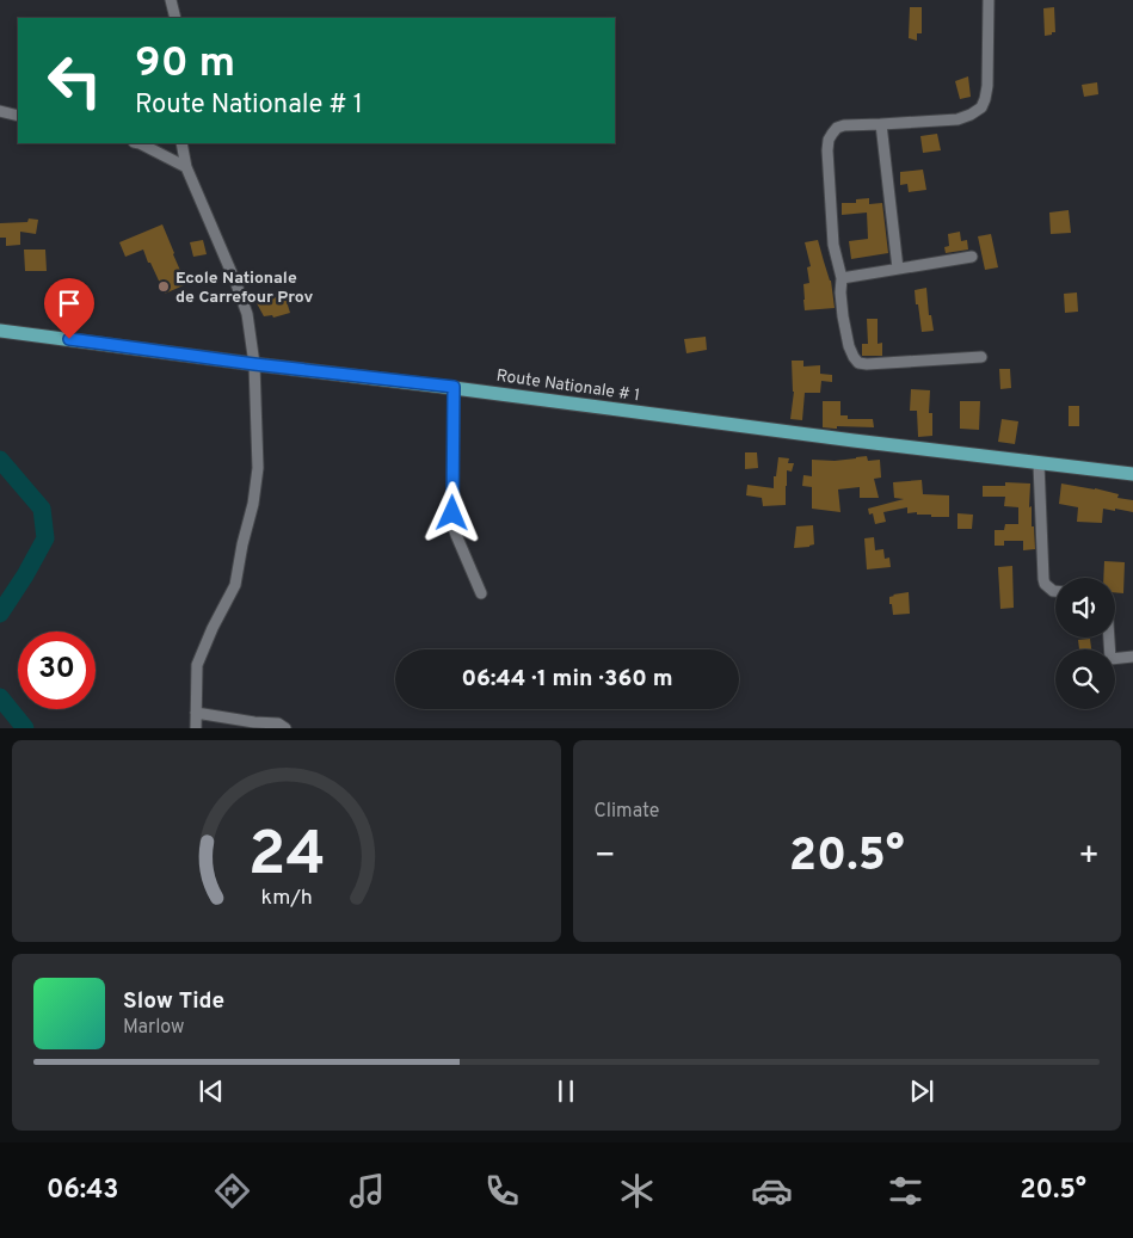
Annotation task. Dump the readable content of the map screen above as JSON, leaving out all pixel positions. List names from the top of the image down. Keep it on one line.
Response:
{"streets":{"main road":["Route Nationale # 1"]},"places":["Ecole Nationale de Carrefour Prov"],"page":{"turn":["90 m","Route Nationale # 1"],"limit":"30","trip":"06:44 · 1 min · 360 m","tile":"Climate","heat":["−","20.5°","+"],"song":["Slow Tide","Marlow"],"tabs":["06:43","20.5°"],"gauge":["24","km/h"]}}
